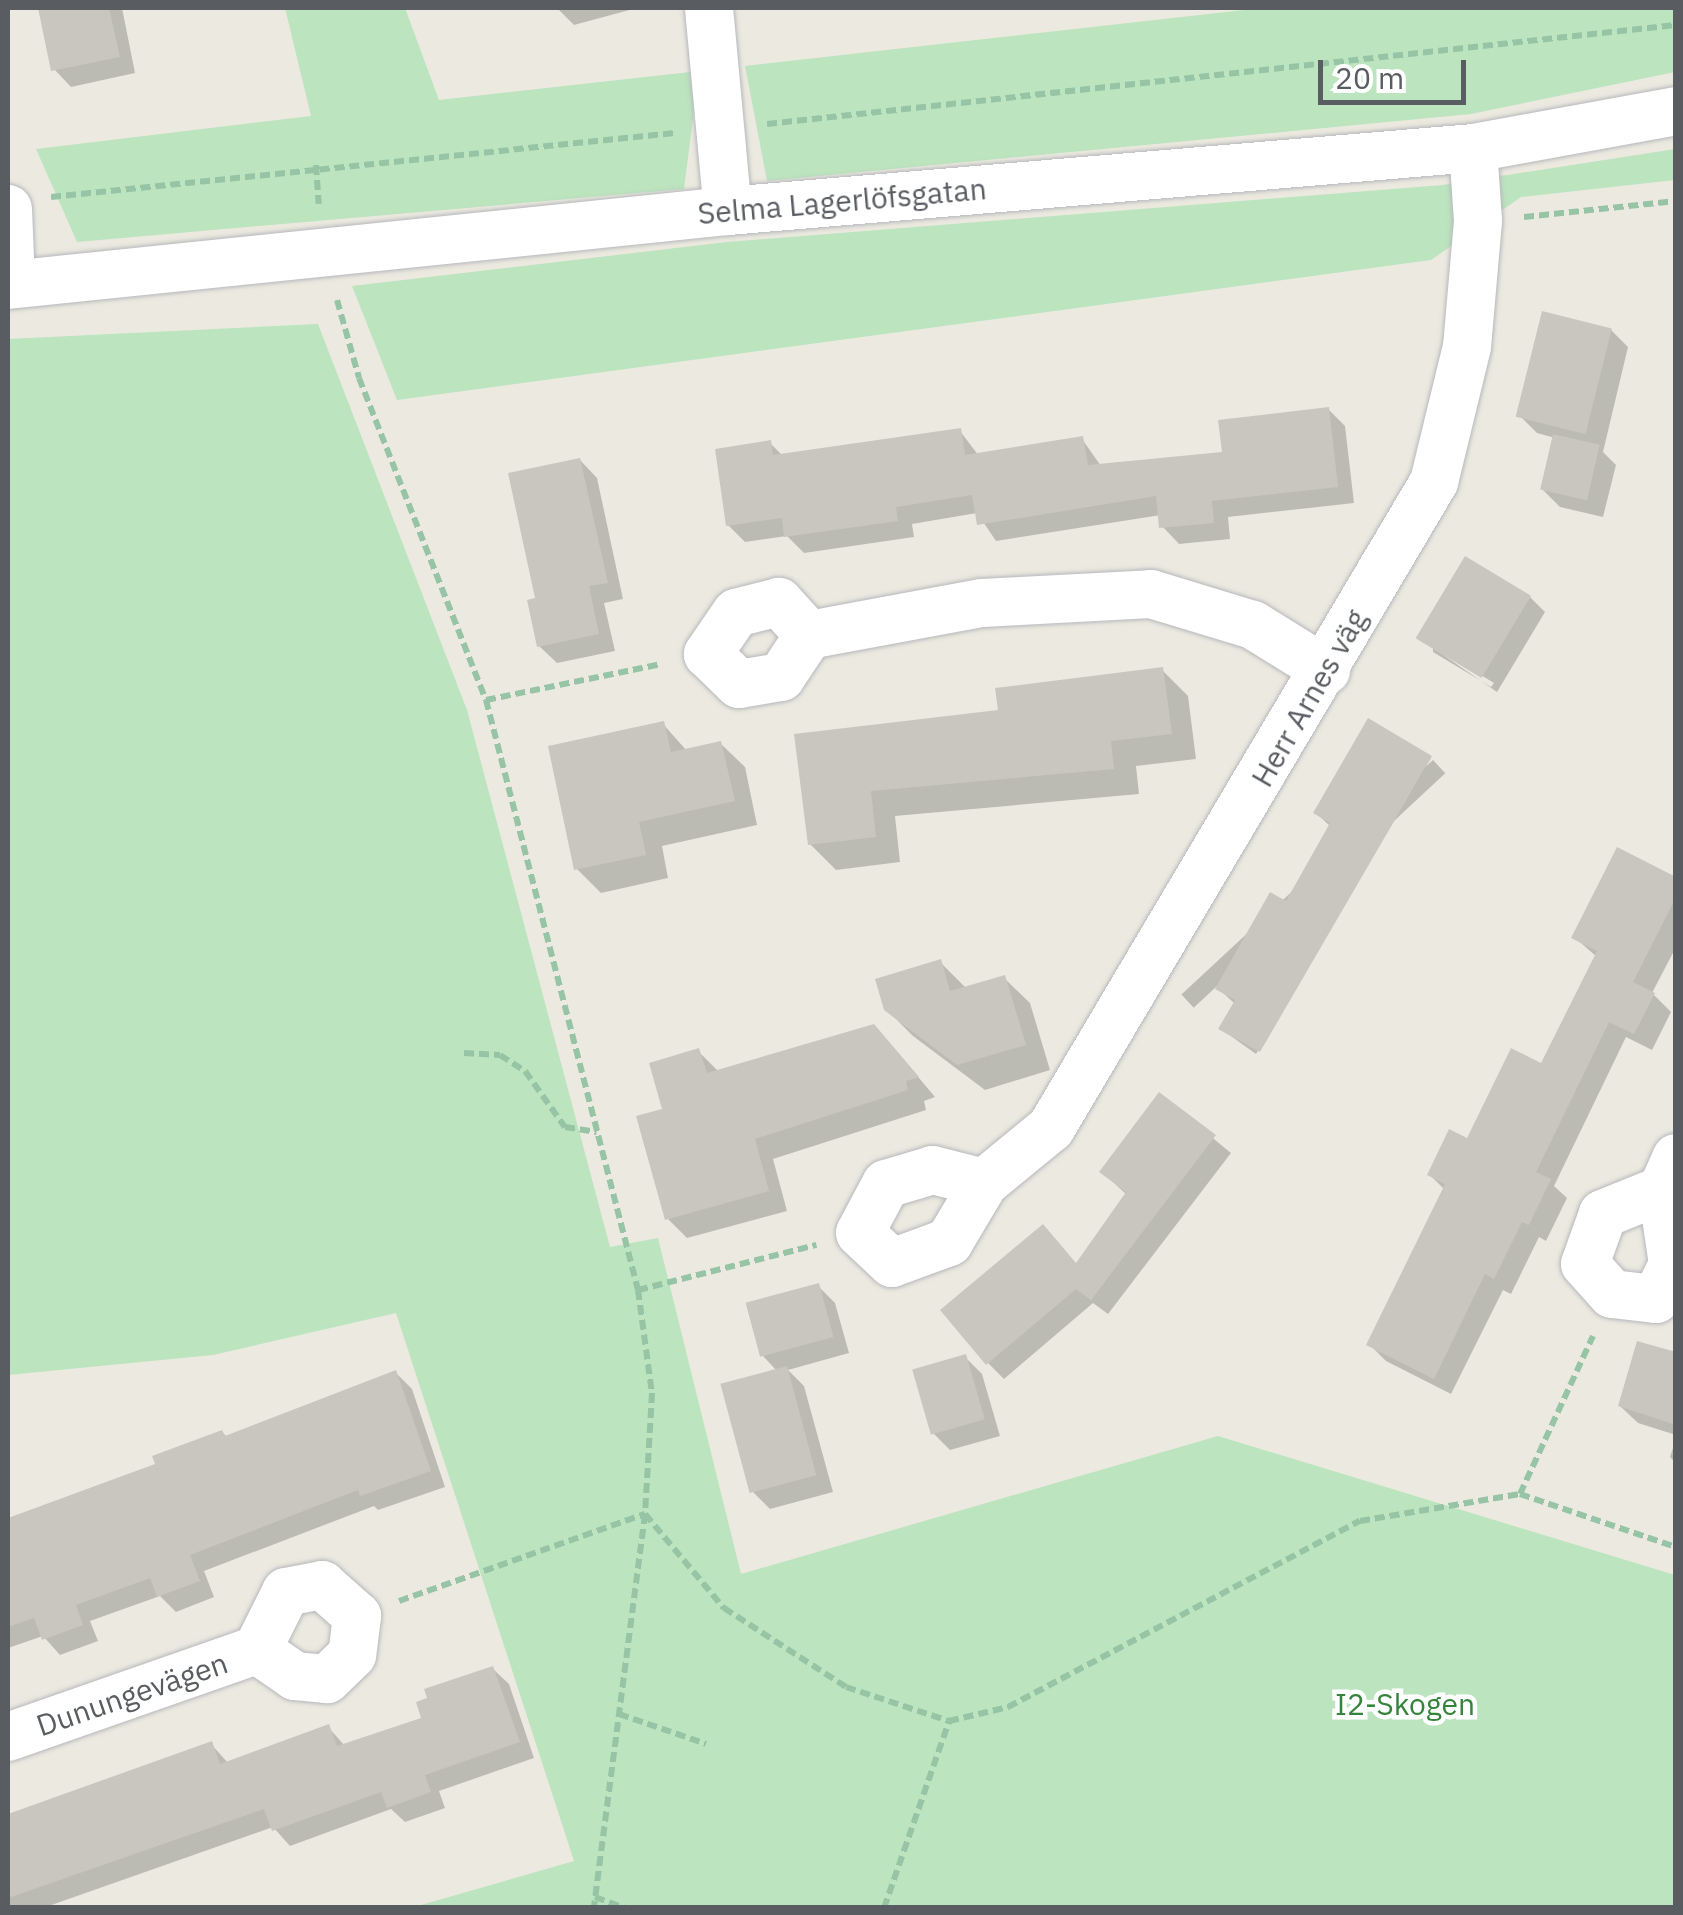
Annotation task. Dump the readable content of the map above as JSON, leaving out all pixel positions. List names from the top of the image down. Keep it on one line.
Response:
{"streets":{"street":["Selma Lagerlöfsgatan","Herr Arnes väg","Dunungevägen"]},"crossings":[["Selma Lagerlöfsgatan","Herr Arnes väg"]],"parks":["I2-Skogen"],"scale_bar":"20 m"}
